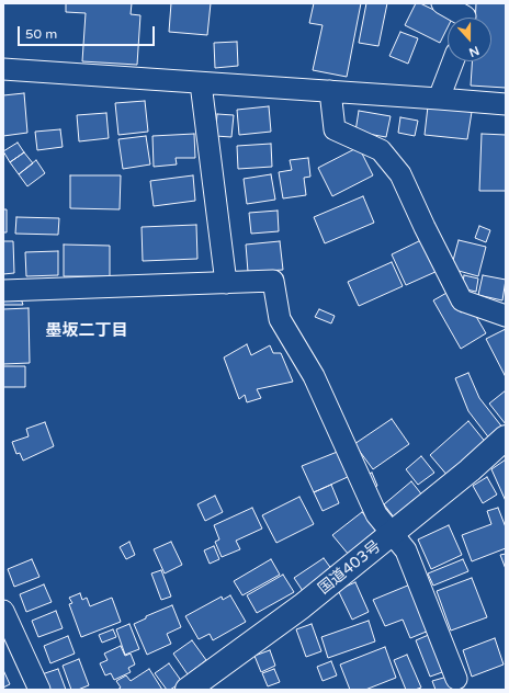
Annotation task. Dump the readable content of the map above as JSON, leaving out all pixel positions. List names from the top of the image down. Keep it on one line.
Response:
{"streets":{"highway":["国道403号"]},"districts":["墨坂二丁目"],"scale_bar":"50 m","north":"bottom"}
